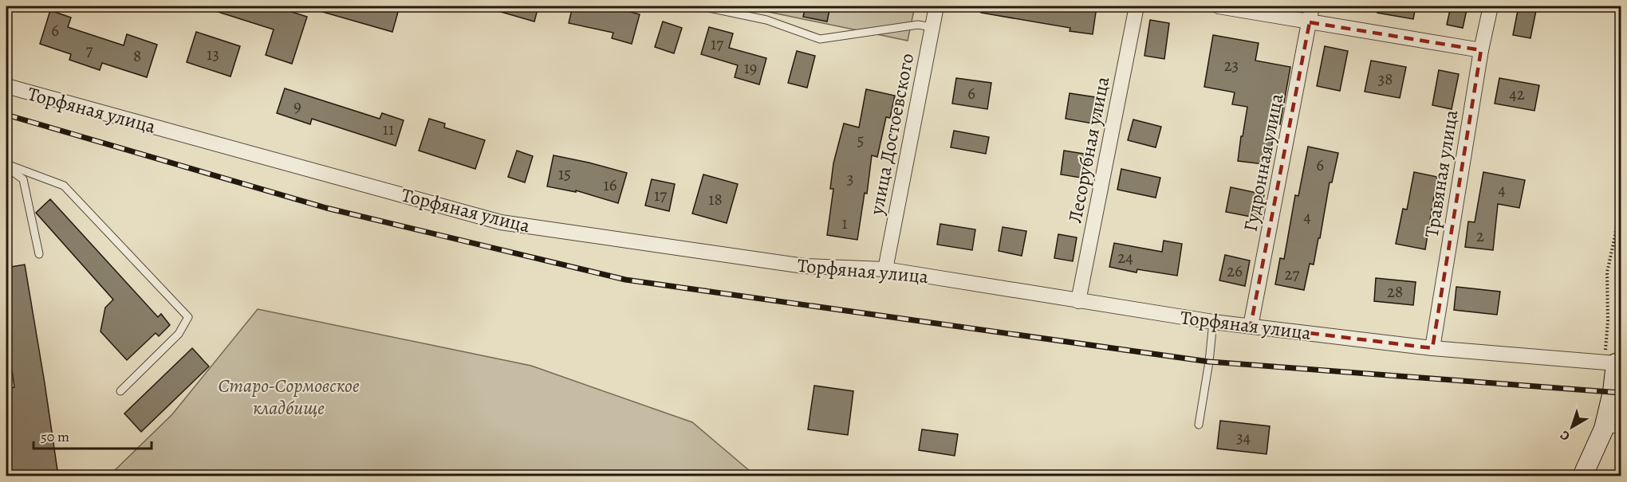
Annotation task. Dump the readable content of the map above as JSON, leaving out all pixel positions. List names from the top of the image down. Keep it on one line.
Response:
{"streets":{"street":["Торфяная улица","улица Достоевского","Лесорубная улица","Гудронная улица","Травяная улица"]},"crossings":[["Торфяная улица","улица Достоевского"],["Торфяная улица","Лесорубная улица"],["Торфяная улица","Гудронная улица"],["Торфяная улица","Травяная улица"]],"parks":["Старо-Сормовское кладбище"],"house_numbers":["6","17","7","13","8","23","19","38","6","42","9","11","5","6","15","3","16","4","17","18","4","1","2","24","26","27","28","34"],"scale_bar":"50 m","north":"bottom left"}
